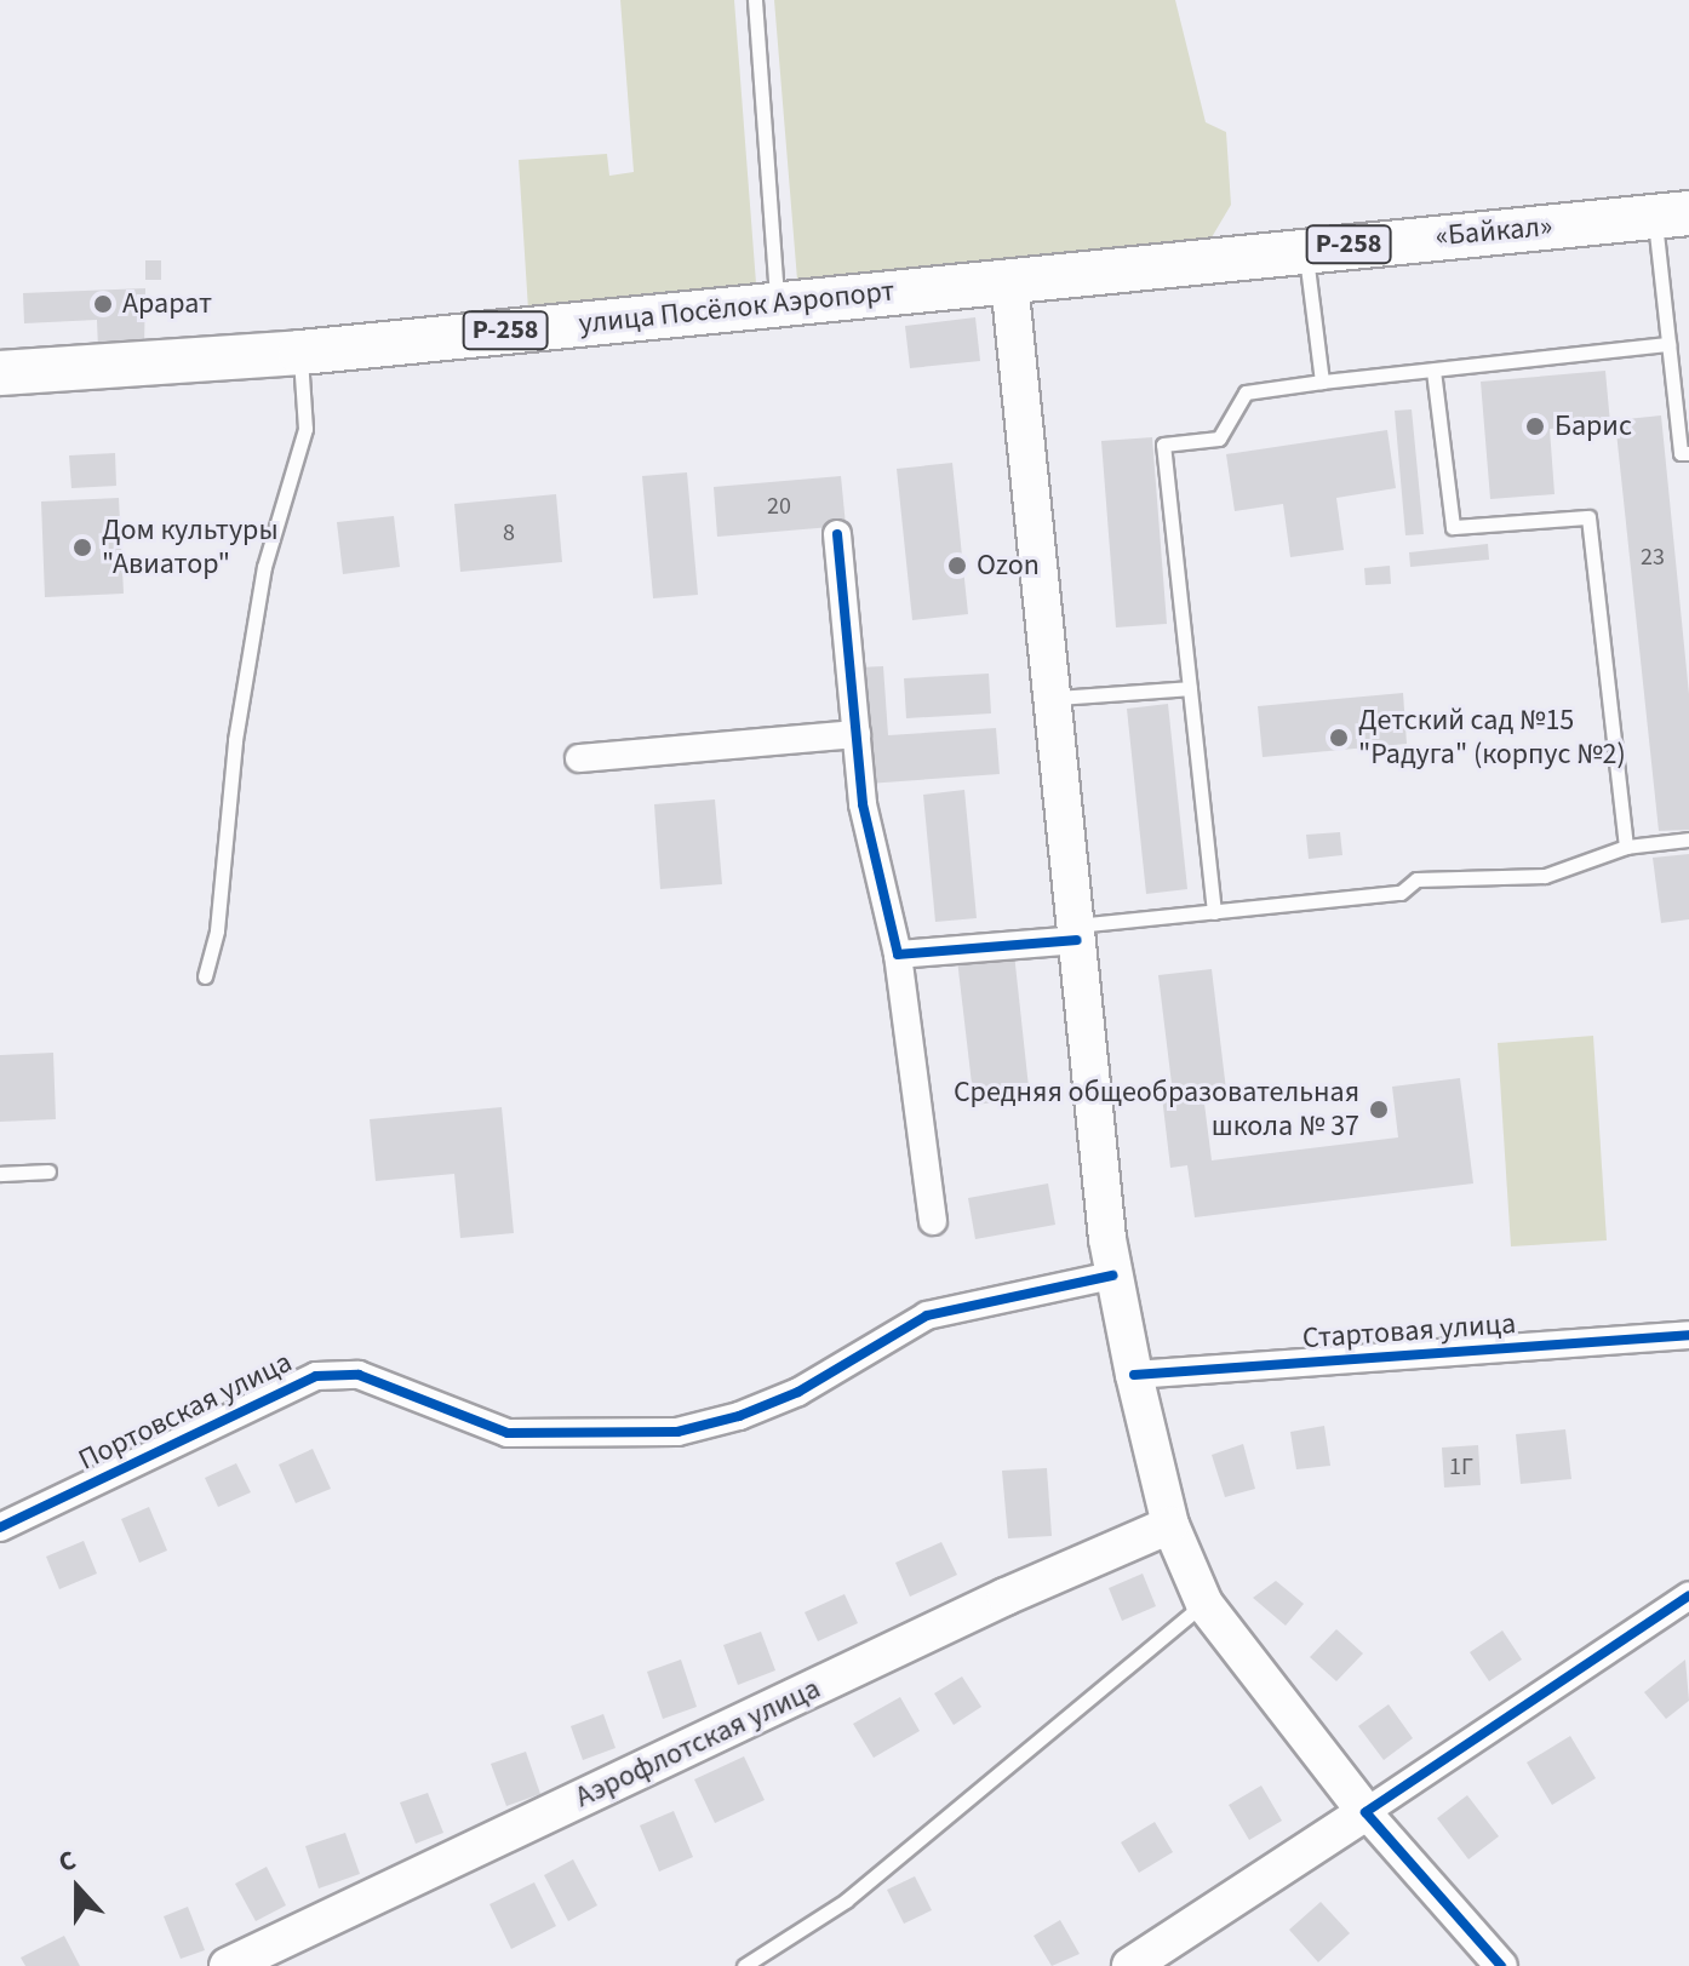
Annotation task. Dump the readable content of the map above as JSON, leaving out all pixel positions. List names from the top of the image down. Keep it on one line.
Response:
{"streets":{"highway":["«Байкал»","Р-258","улица Посёлок Аэропорт"],"main road":["Аэрофлотская улица"],"street":["Стартовая улица","Портовская улица"]},"crossings":[["«Байкал»","улица Посёлок Аэропорт"]],"places":["Арарат","Барис","Дом культуры \"Авиатор\"","Ozon","Детский сад №15 \"Радуга\" (корпус №2)","Средняя общеобразовательная школа № 37"],"house_numbers":["20","8","23","1Г"],"north":"top"}
